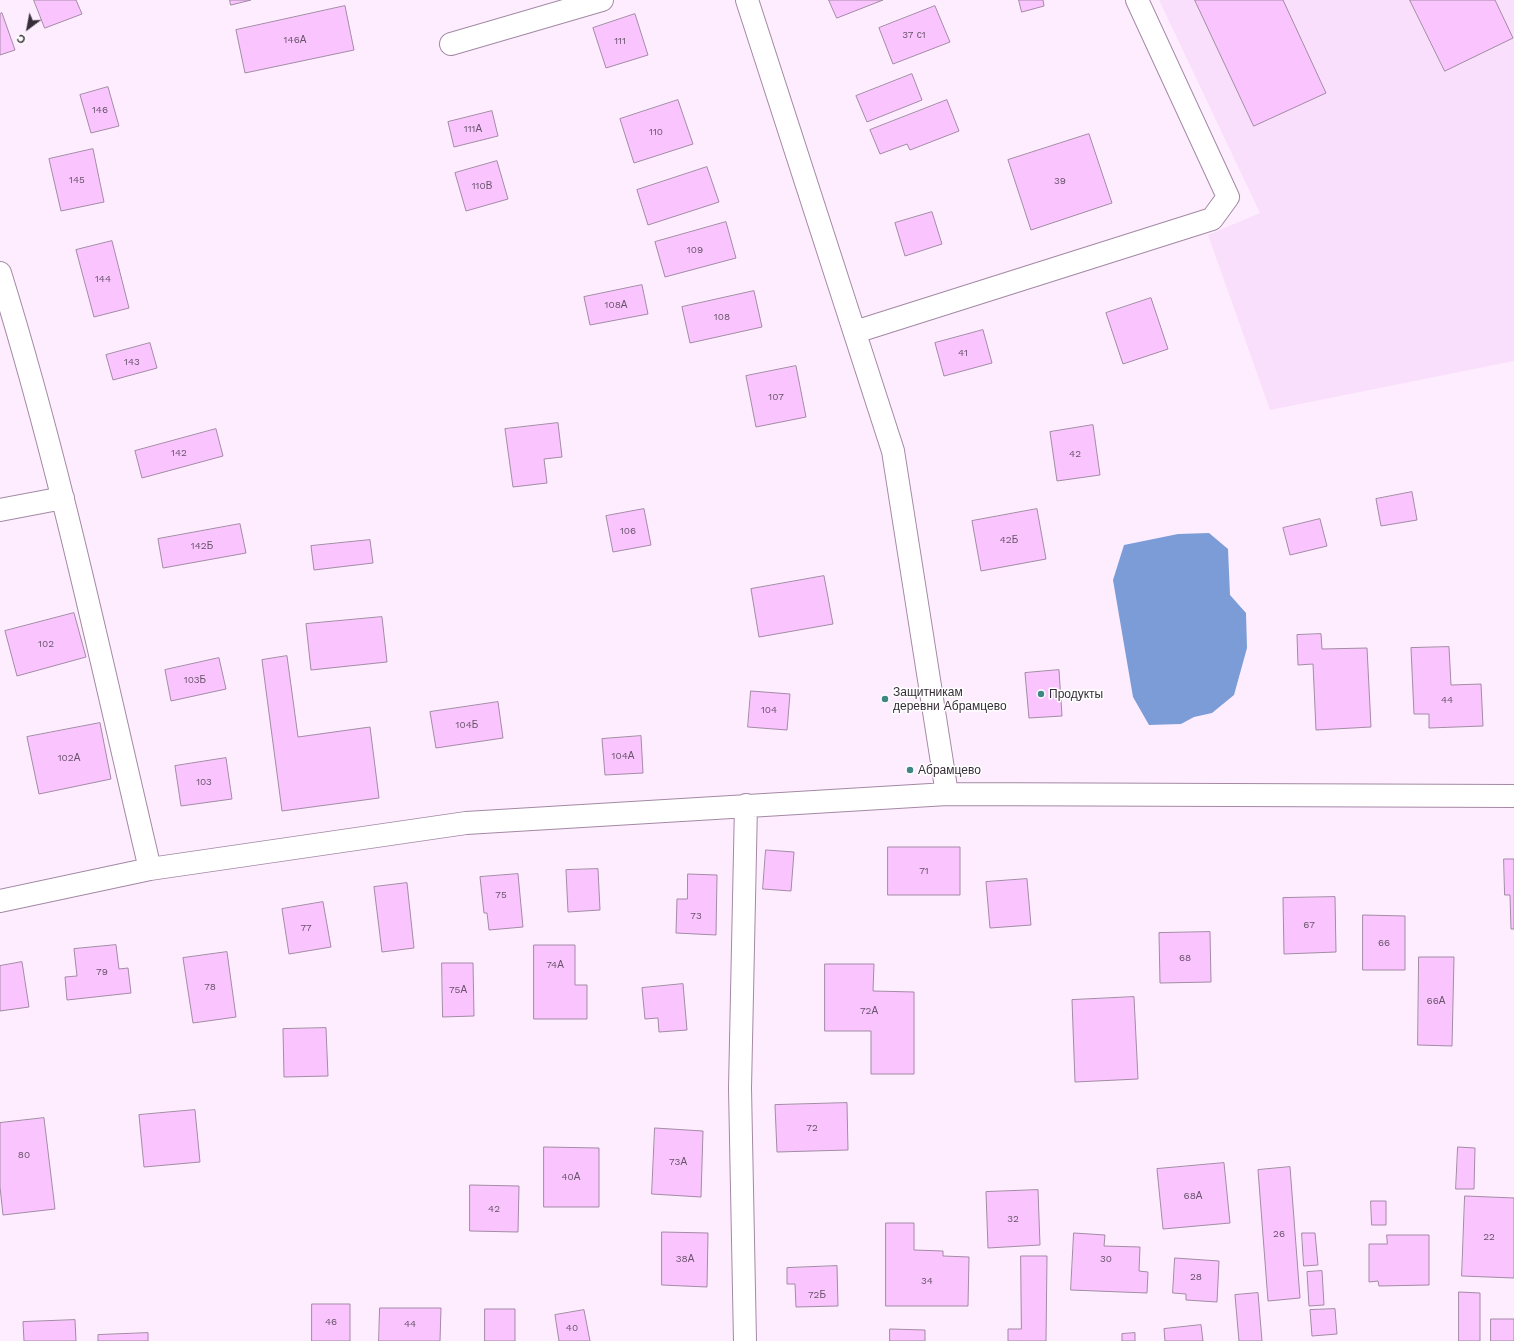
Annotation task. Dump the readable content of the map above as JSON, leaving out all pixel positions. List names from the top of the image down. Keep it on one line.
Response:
{"places":["Продукты","Защитникам деревни Абрамцево","Абрамцево"],"house_numbers":["37 с1","146А","111","146","111А","110","145","39","110В","109","144","108А","108","41","143","107","142","42","106","42Б","142Б","102","103Б","44","104","104Б","104А","102А","103","71","75","73","67","77","66","68","74А","79","78","75А","66А","72А","72","80","73А","40А","68А","42","32","26","22","38А","30","28","34","72Б","46","44","40"],"north":"bottom left"}
